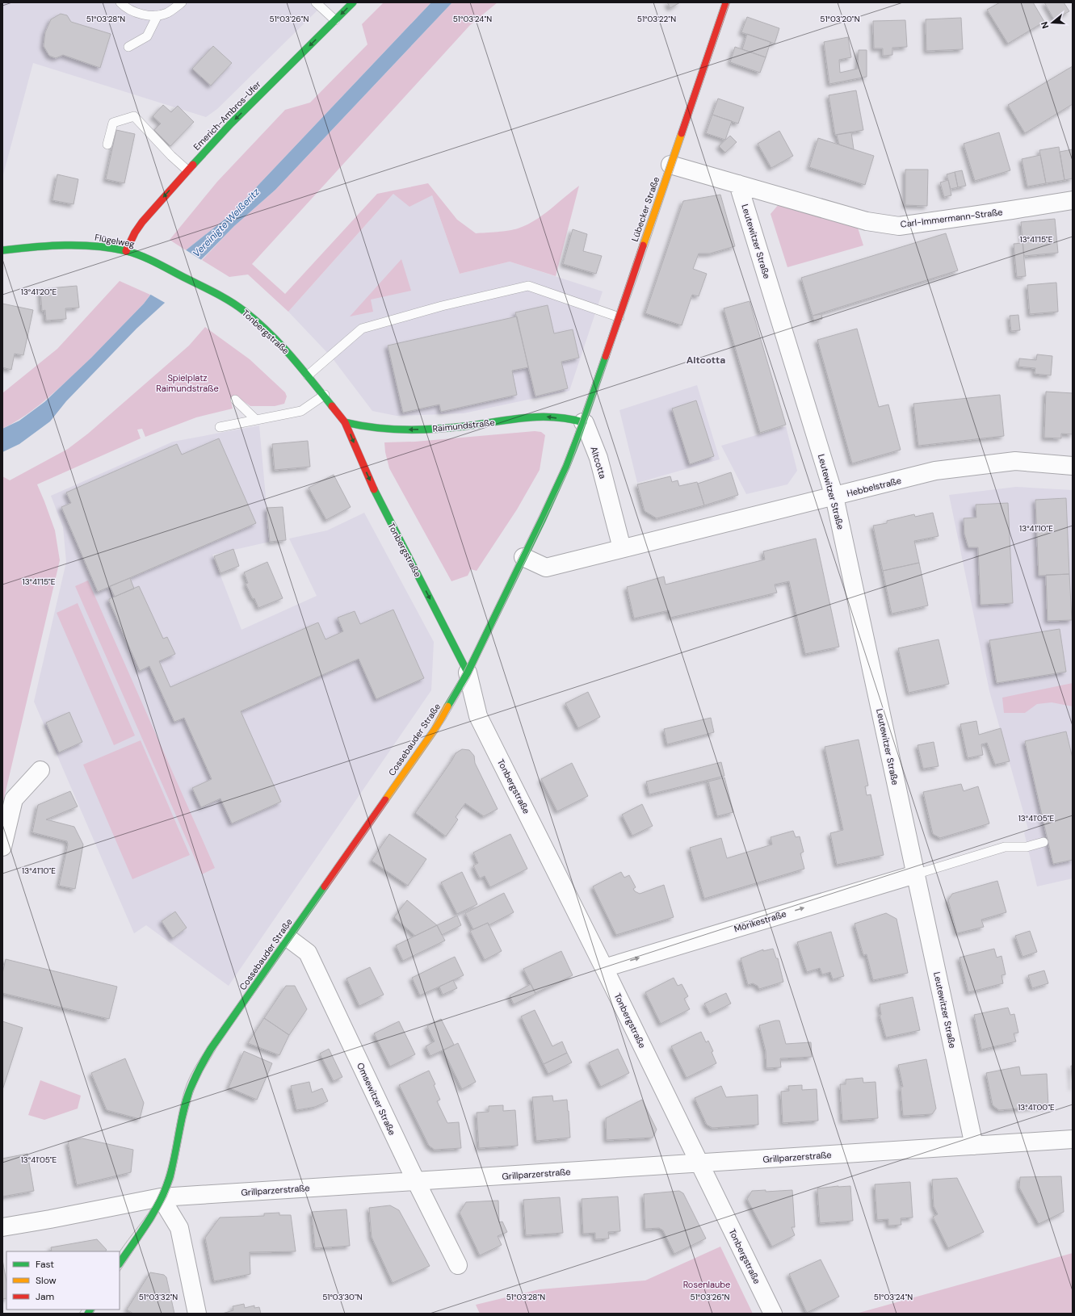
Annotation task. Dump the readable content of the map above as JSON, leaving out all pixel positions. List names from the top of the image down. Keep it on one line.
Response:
{"streets":{"main road":["Emerich-Ambros-Ufer","Lübecker Straße","Flügelweg","Tonbergstraße","Raimundstraße","Cossebauder Straße"],"street":["Carl-Immermann-Straße","Leutewitzer Straße","Altcotta","Hebbelstraße","Mörikestraße","Omsewitzer Straße","Grillparzerstraße"]},"crossings":[["Emerich-Ambros-Ufer","Flügelweg"],["Lübecker Straße","Raimundstraße"],["Lübecker Straße","Altcotta"],["Carl-Immermann-Straße","Leutewitzer Straße"],["Flügelweg","Tonbergstraße"],["Leutewitzer Straße","Hebbelstraße"],["Leutewitzer Straße","Mörikestraße"],["Leutewitzer Straße","Grillparzerstraße"],["Tonbergstraße","Raimundstraße"],["Tonbergstraße","Cossebauder Straße"],["Tonbergstraße","Mörikestraße"],["Tonbergstraße","Grillparzerstraße"],["Raimundstraße","Altcotta"],["Altcotta","Hebbelstraße"],["Cossebauder Straße","Omsewitzer Straße"],["Cossebauder Straße","Grillparzerstraße"],["Omsewitzer Straße","Grillparzerstraße"]],"one_way":["Emerich-Ambros-Ufer","Raimundstraße","Mörikestraße"],"districts":["Altcotta"],"water":["Vereinigte Weißeritz"],"parks":["Spielplatz Raimundstraße","Rosenlaube"],"legend":["Fast","Slow","Jam"],"north":"left","coordinates":["51°03'28\"N","51°03'26\"N","51°03'24\"N","51°03'22\"N","51°03'20\"N","13°41'15\"E","13°41'20\"E","13°41'10\"E","13°41'05\"E","13°41'00\"E","51°03'32\"N","51°03'30\"N"]}
